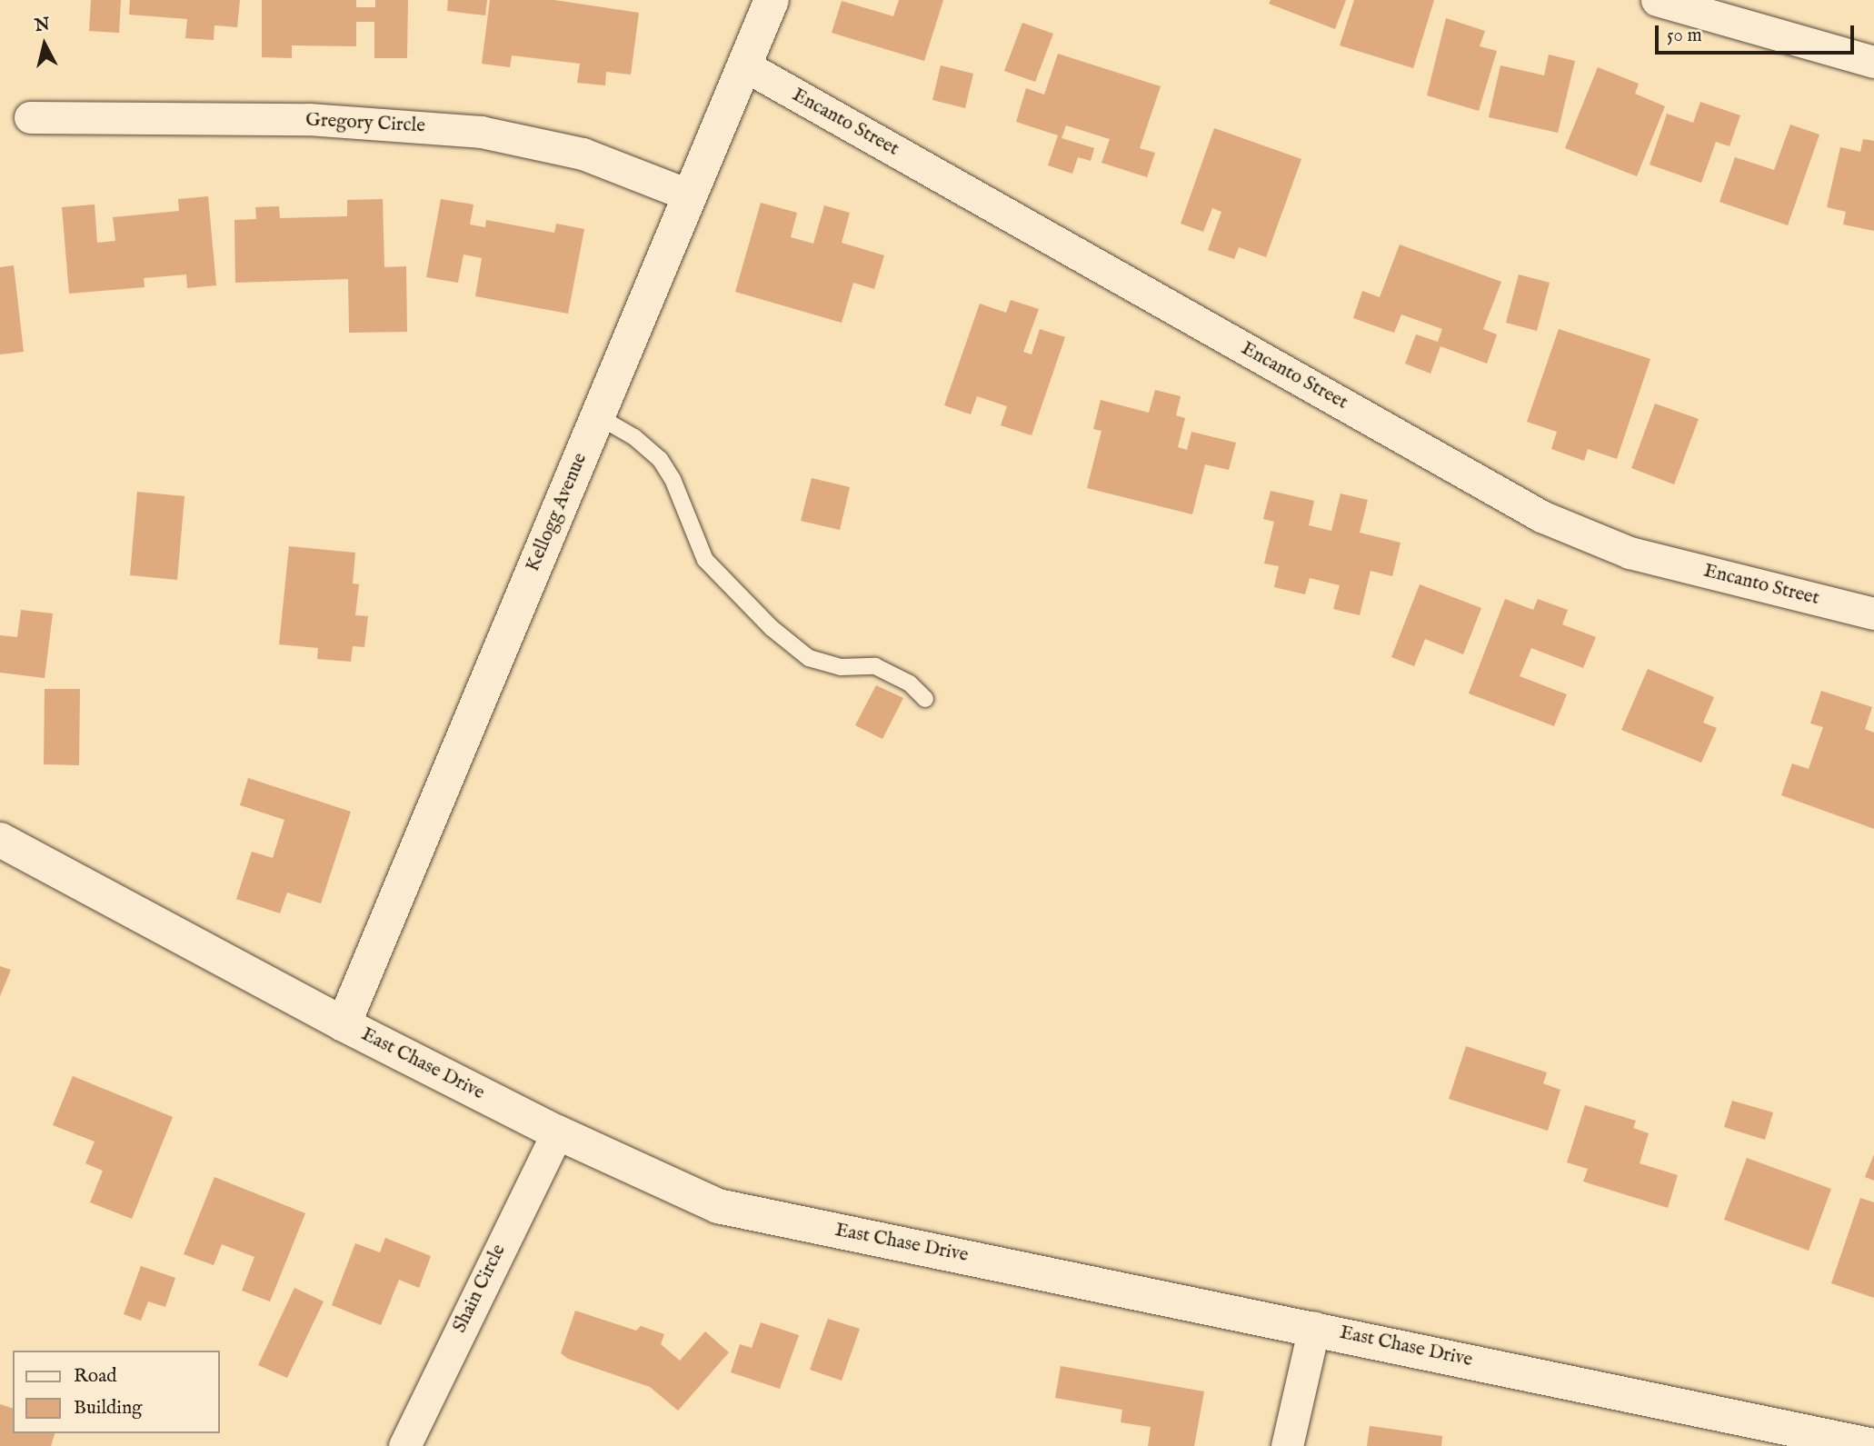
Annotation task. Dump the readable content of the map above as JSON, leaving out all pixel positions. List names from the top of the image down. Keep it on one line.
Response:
{"streets":{"street":["Encanto Street","Gregory Circle","Kellogg Avenue","East Chase Drive","Shain Circle"]},"crossings":[["Encanto Street","Kellogg Avenue"],["Gregory Circle","Kellogg Avenue"],["Kellogg Avenue","East Chase Drive"],["East Chase Drive","Shain Circle"]],"legend":["Road","Building"],"scale_bar":"50 m","north":"top"}
